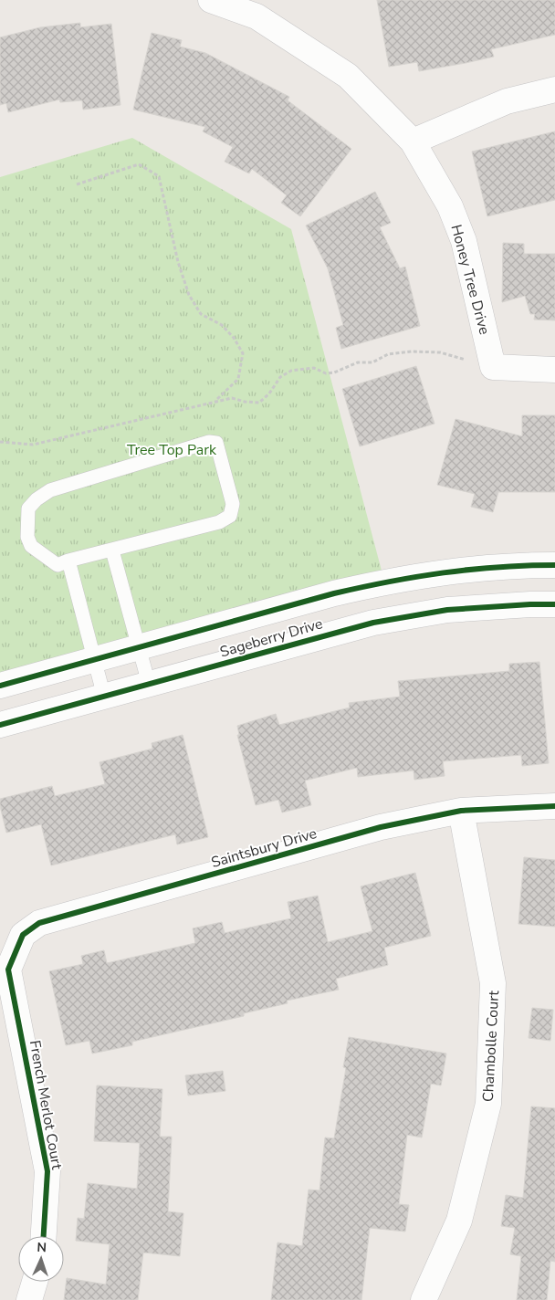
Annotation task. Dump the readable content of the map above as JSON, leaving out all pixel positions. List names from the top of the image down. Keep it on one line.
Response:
{"streets":{"street":["Honey Tree Drive","Sageberry Drive","Saintsbury Drive","Chambolle Court","French Merlot Court"]},"crossings":[["Saintsbury Drive","Chambolle Court"],["Saintsbury Drive","French Merlot Court"]],"parks":["Tree Top Park"],"north":"top"}
